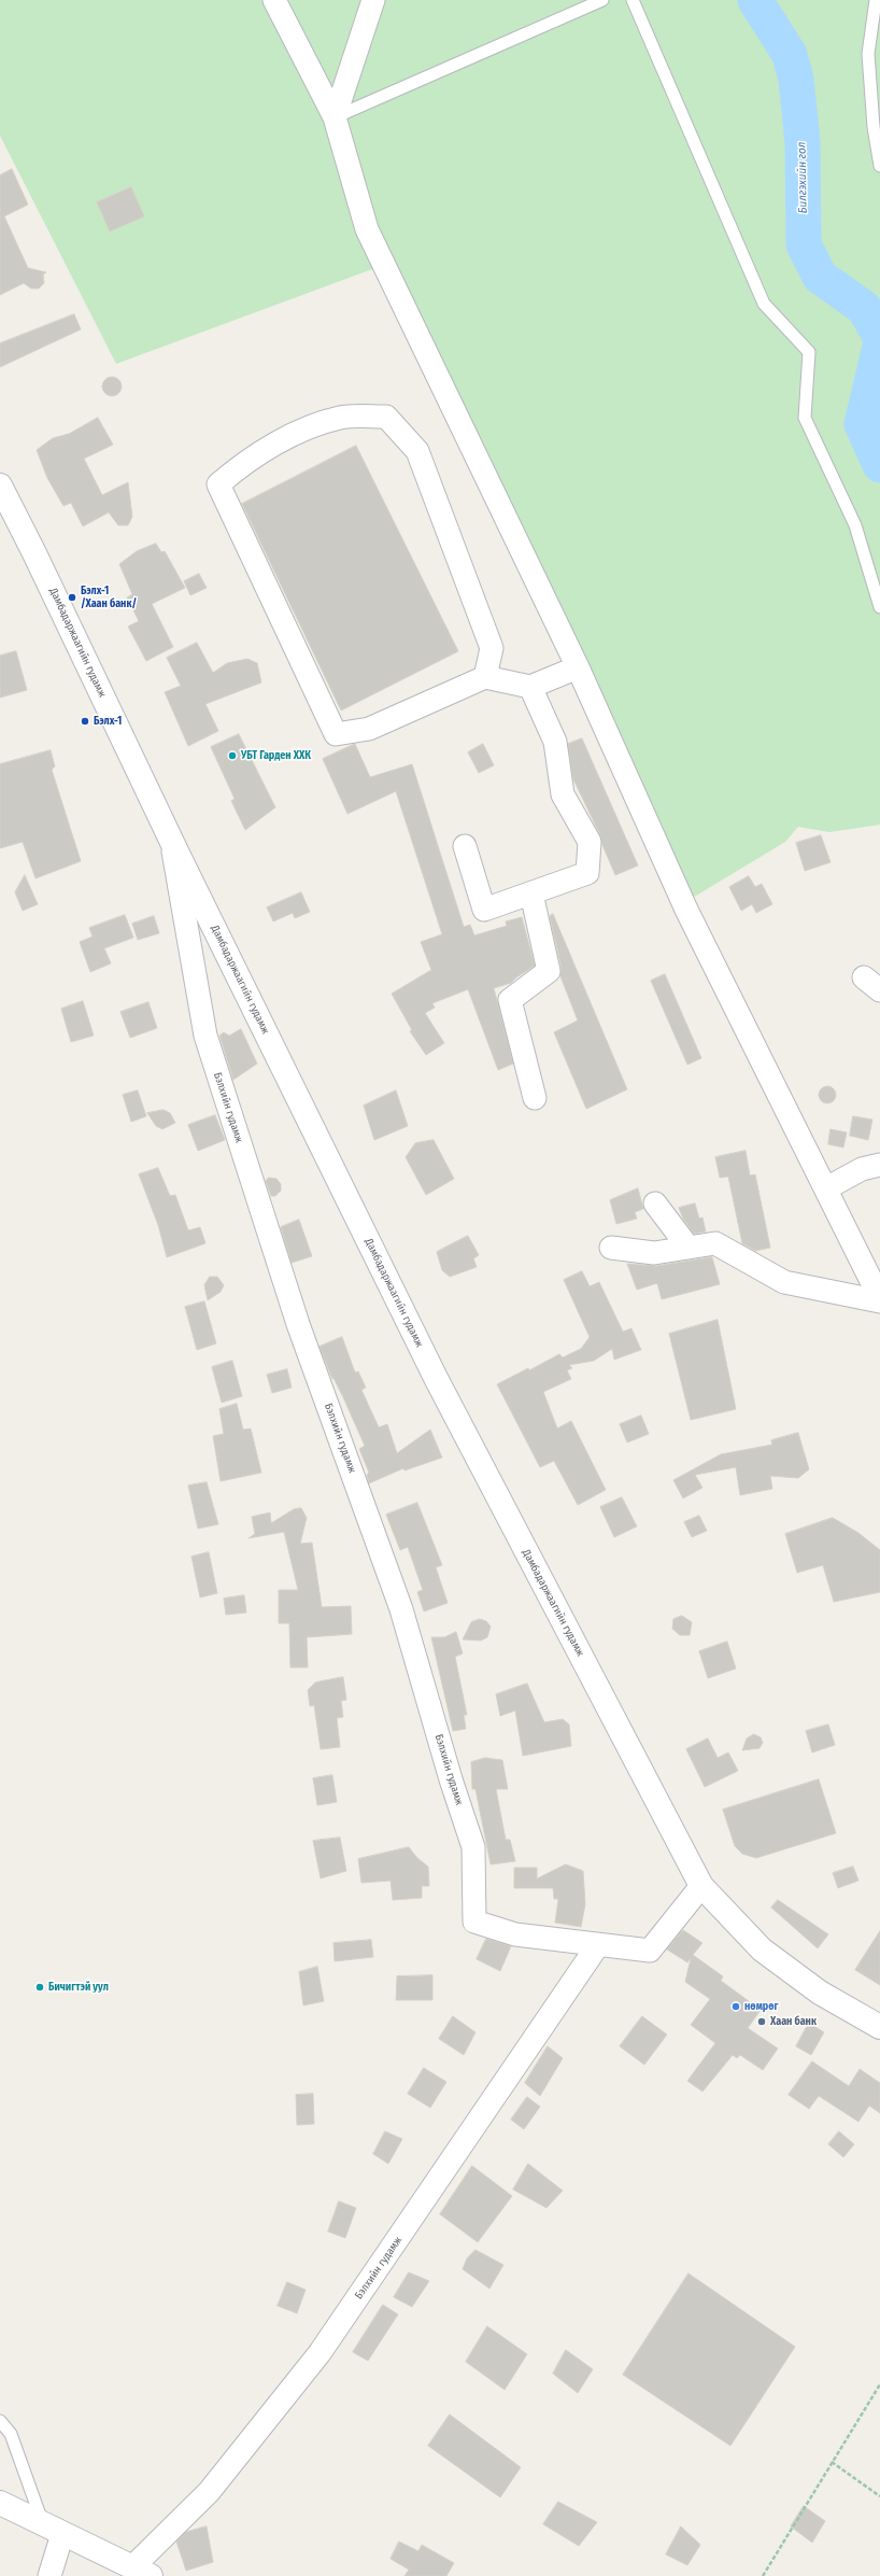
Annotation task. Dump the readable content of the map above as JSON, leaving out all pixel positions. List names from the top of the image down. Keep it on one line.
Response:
{"streets":{"main road":["Дамбадаржаагийн гудамж"],"street":["Бэлхийн гудамж"]},"crossings":[["Дамбадаржаагийн гудамж","Бэлхийн гудамж"]],"water":["Билгэхийн гол"],"places":["Бэлх-1 /Хаан банк/","Бэлх-1","УБТ Гарден ХХК","Бичигтэй уул","нөмрөг","Хаан банк"]}
